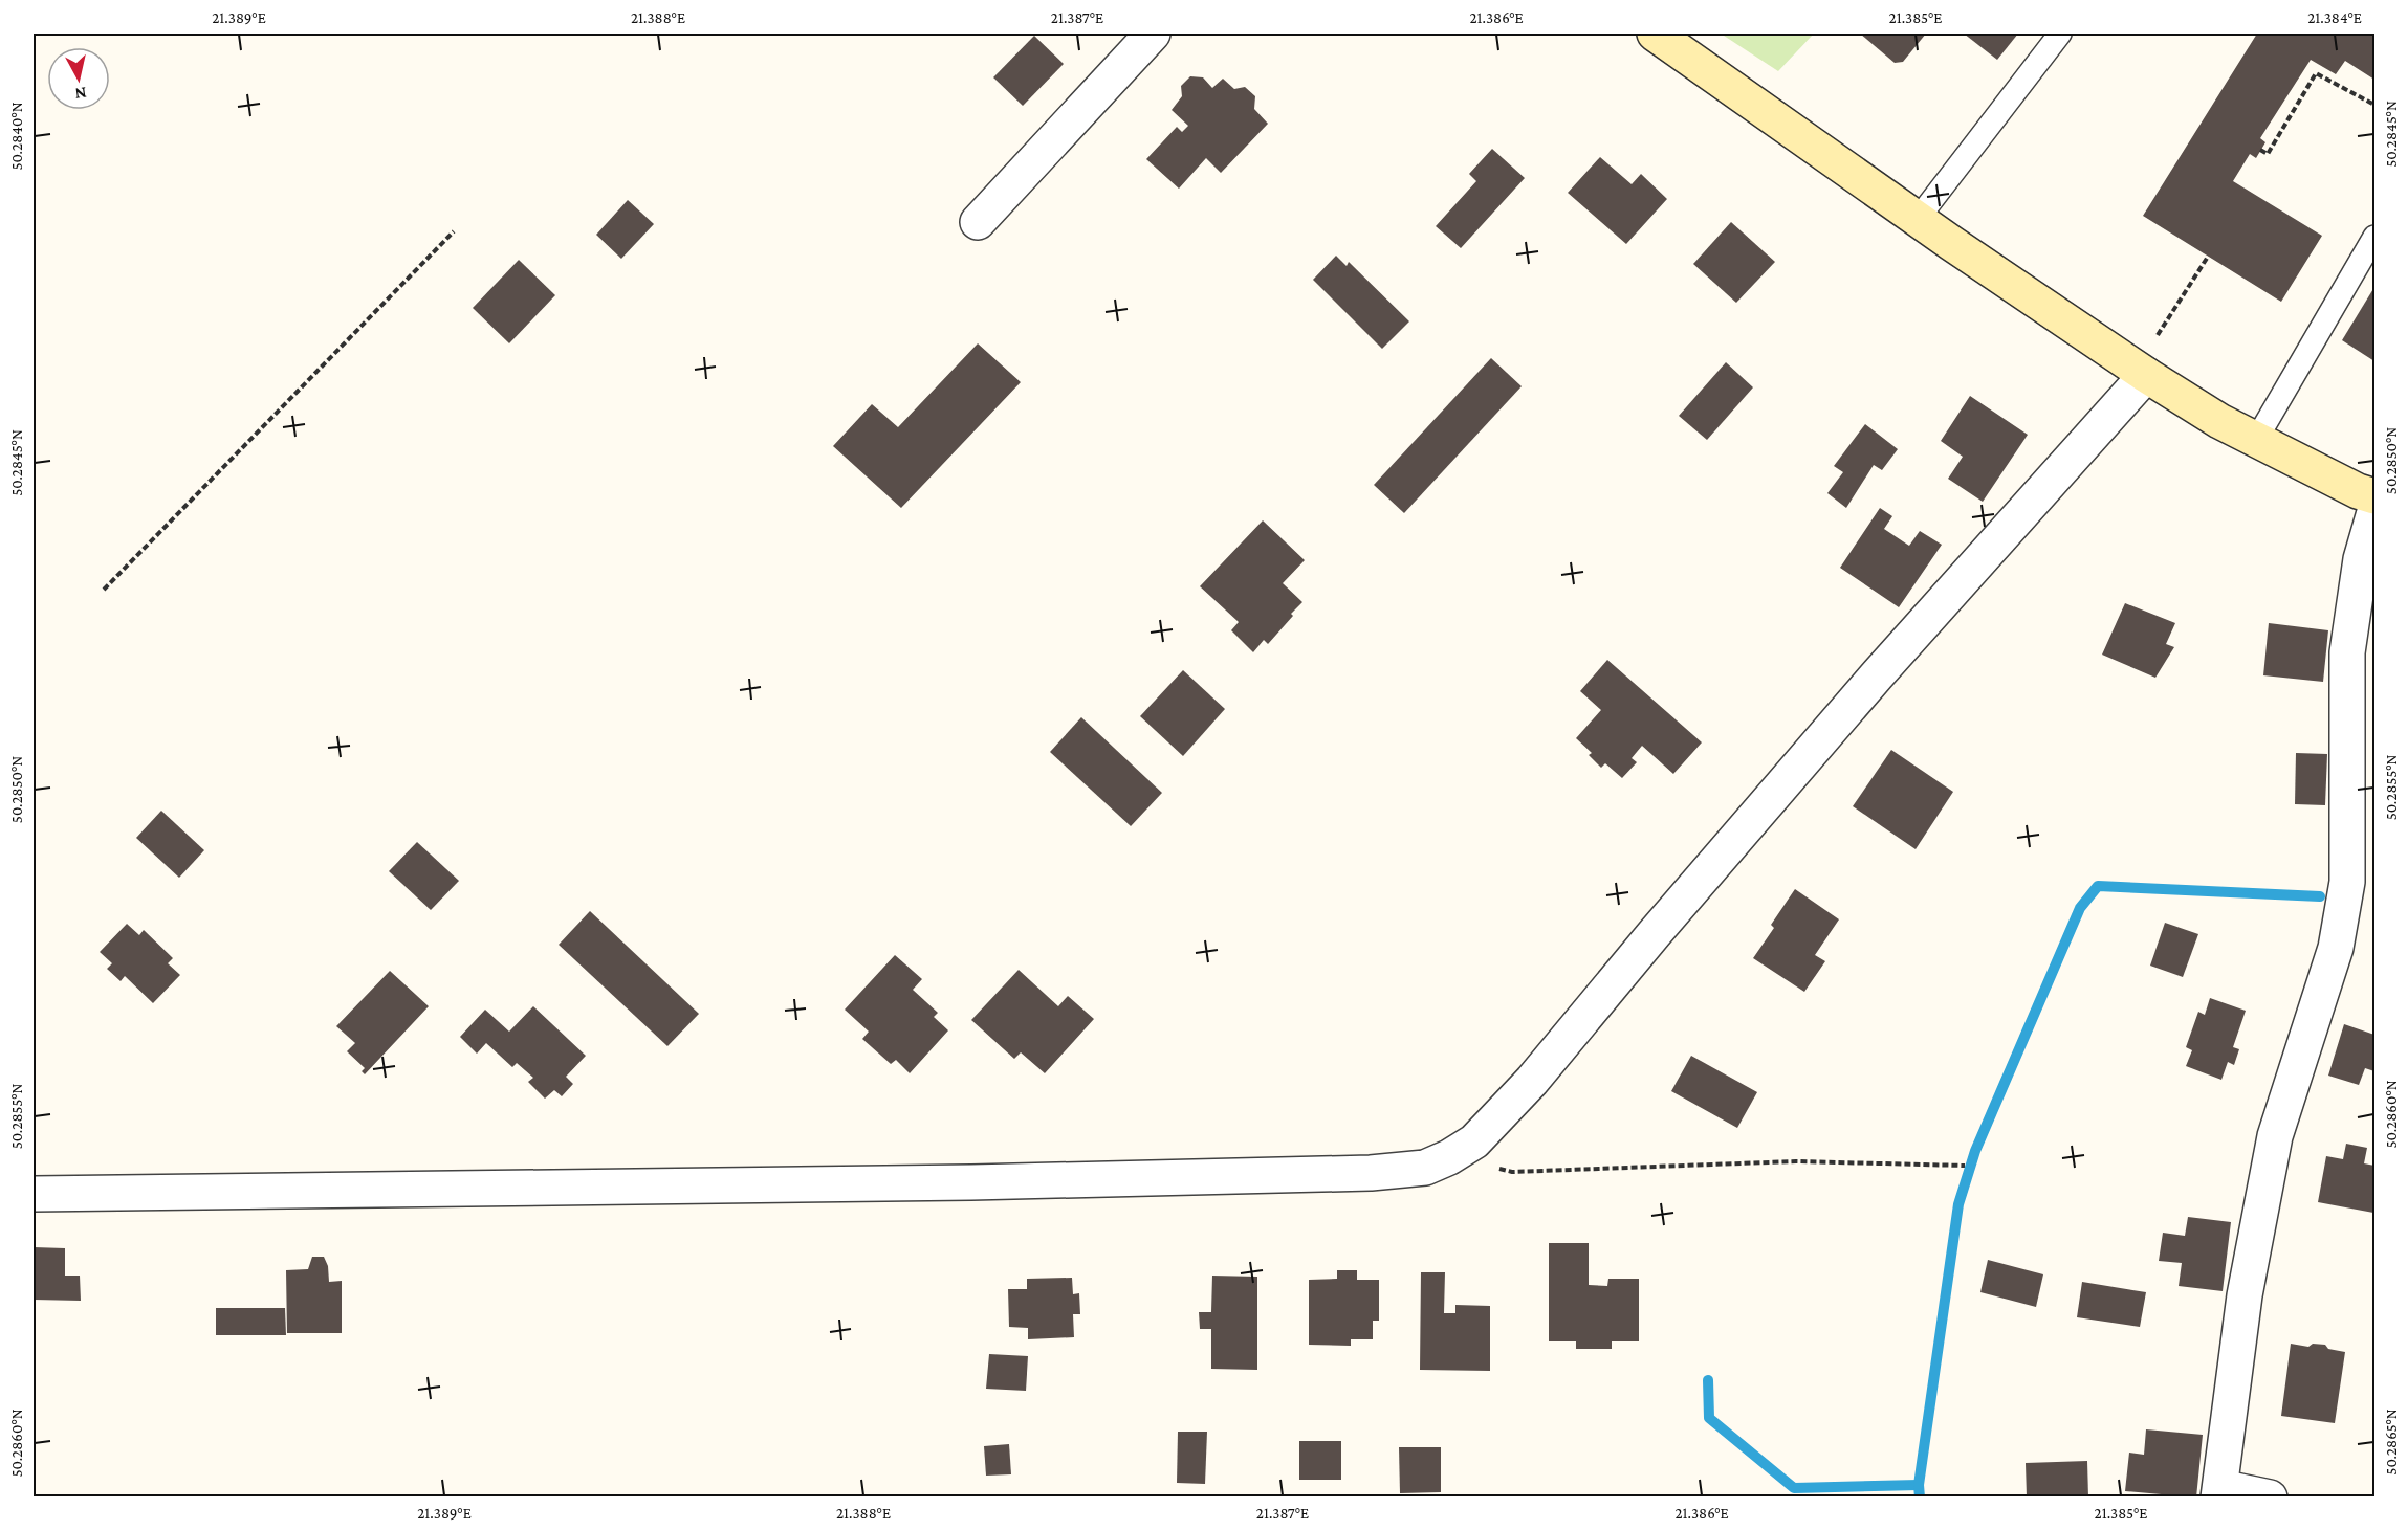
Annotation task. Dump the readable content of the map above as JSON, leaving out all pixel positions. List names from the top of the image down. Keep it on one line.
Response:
{"north":"bottom","coordinates":["21.389°E","21.388°E","21.387°E","21.386°E","21.385°E","21.384°E","50.2845°N","50.2840°N","50.2850°N","50.2855°N","50.2860°N","50.2865°N"]}
